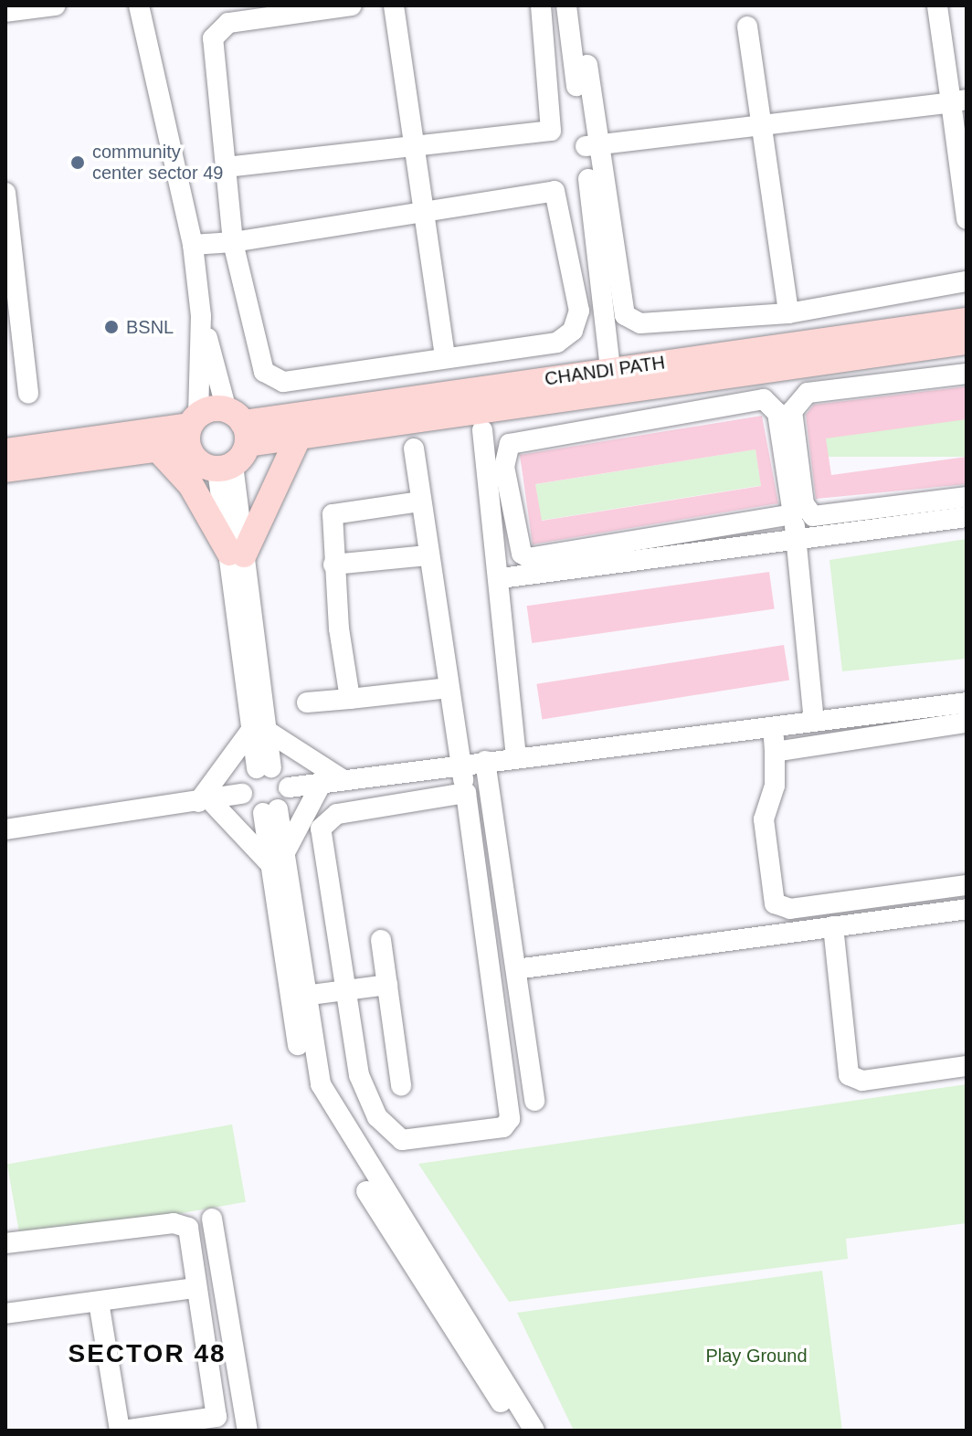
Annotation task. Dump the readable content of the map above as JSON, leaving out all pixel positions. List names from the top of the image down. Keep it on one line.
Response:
{"streets":{"main road":["CHANDI PATH"]},"districts":["SECTOR 48"],"parks":["Play Ground"],"places":["community center sector 49","BSNL"]}
